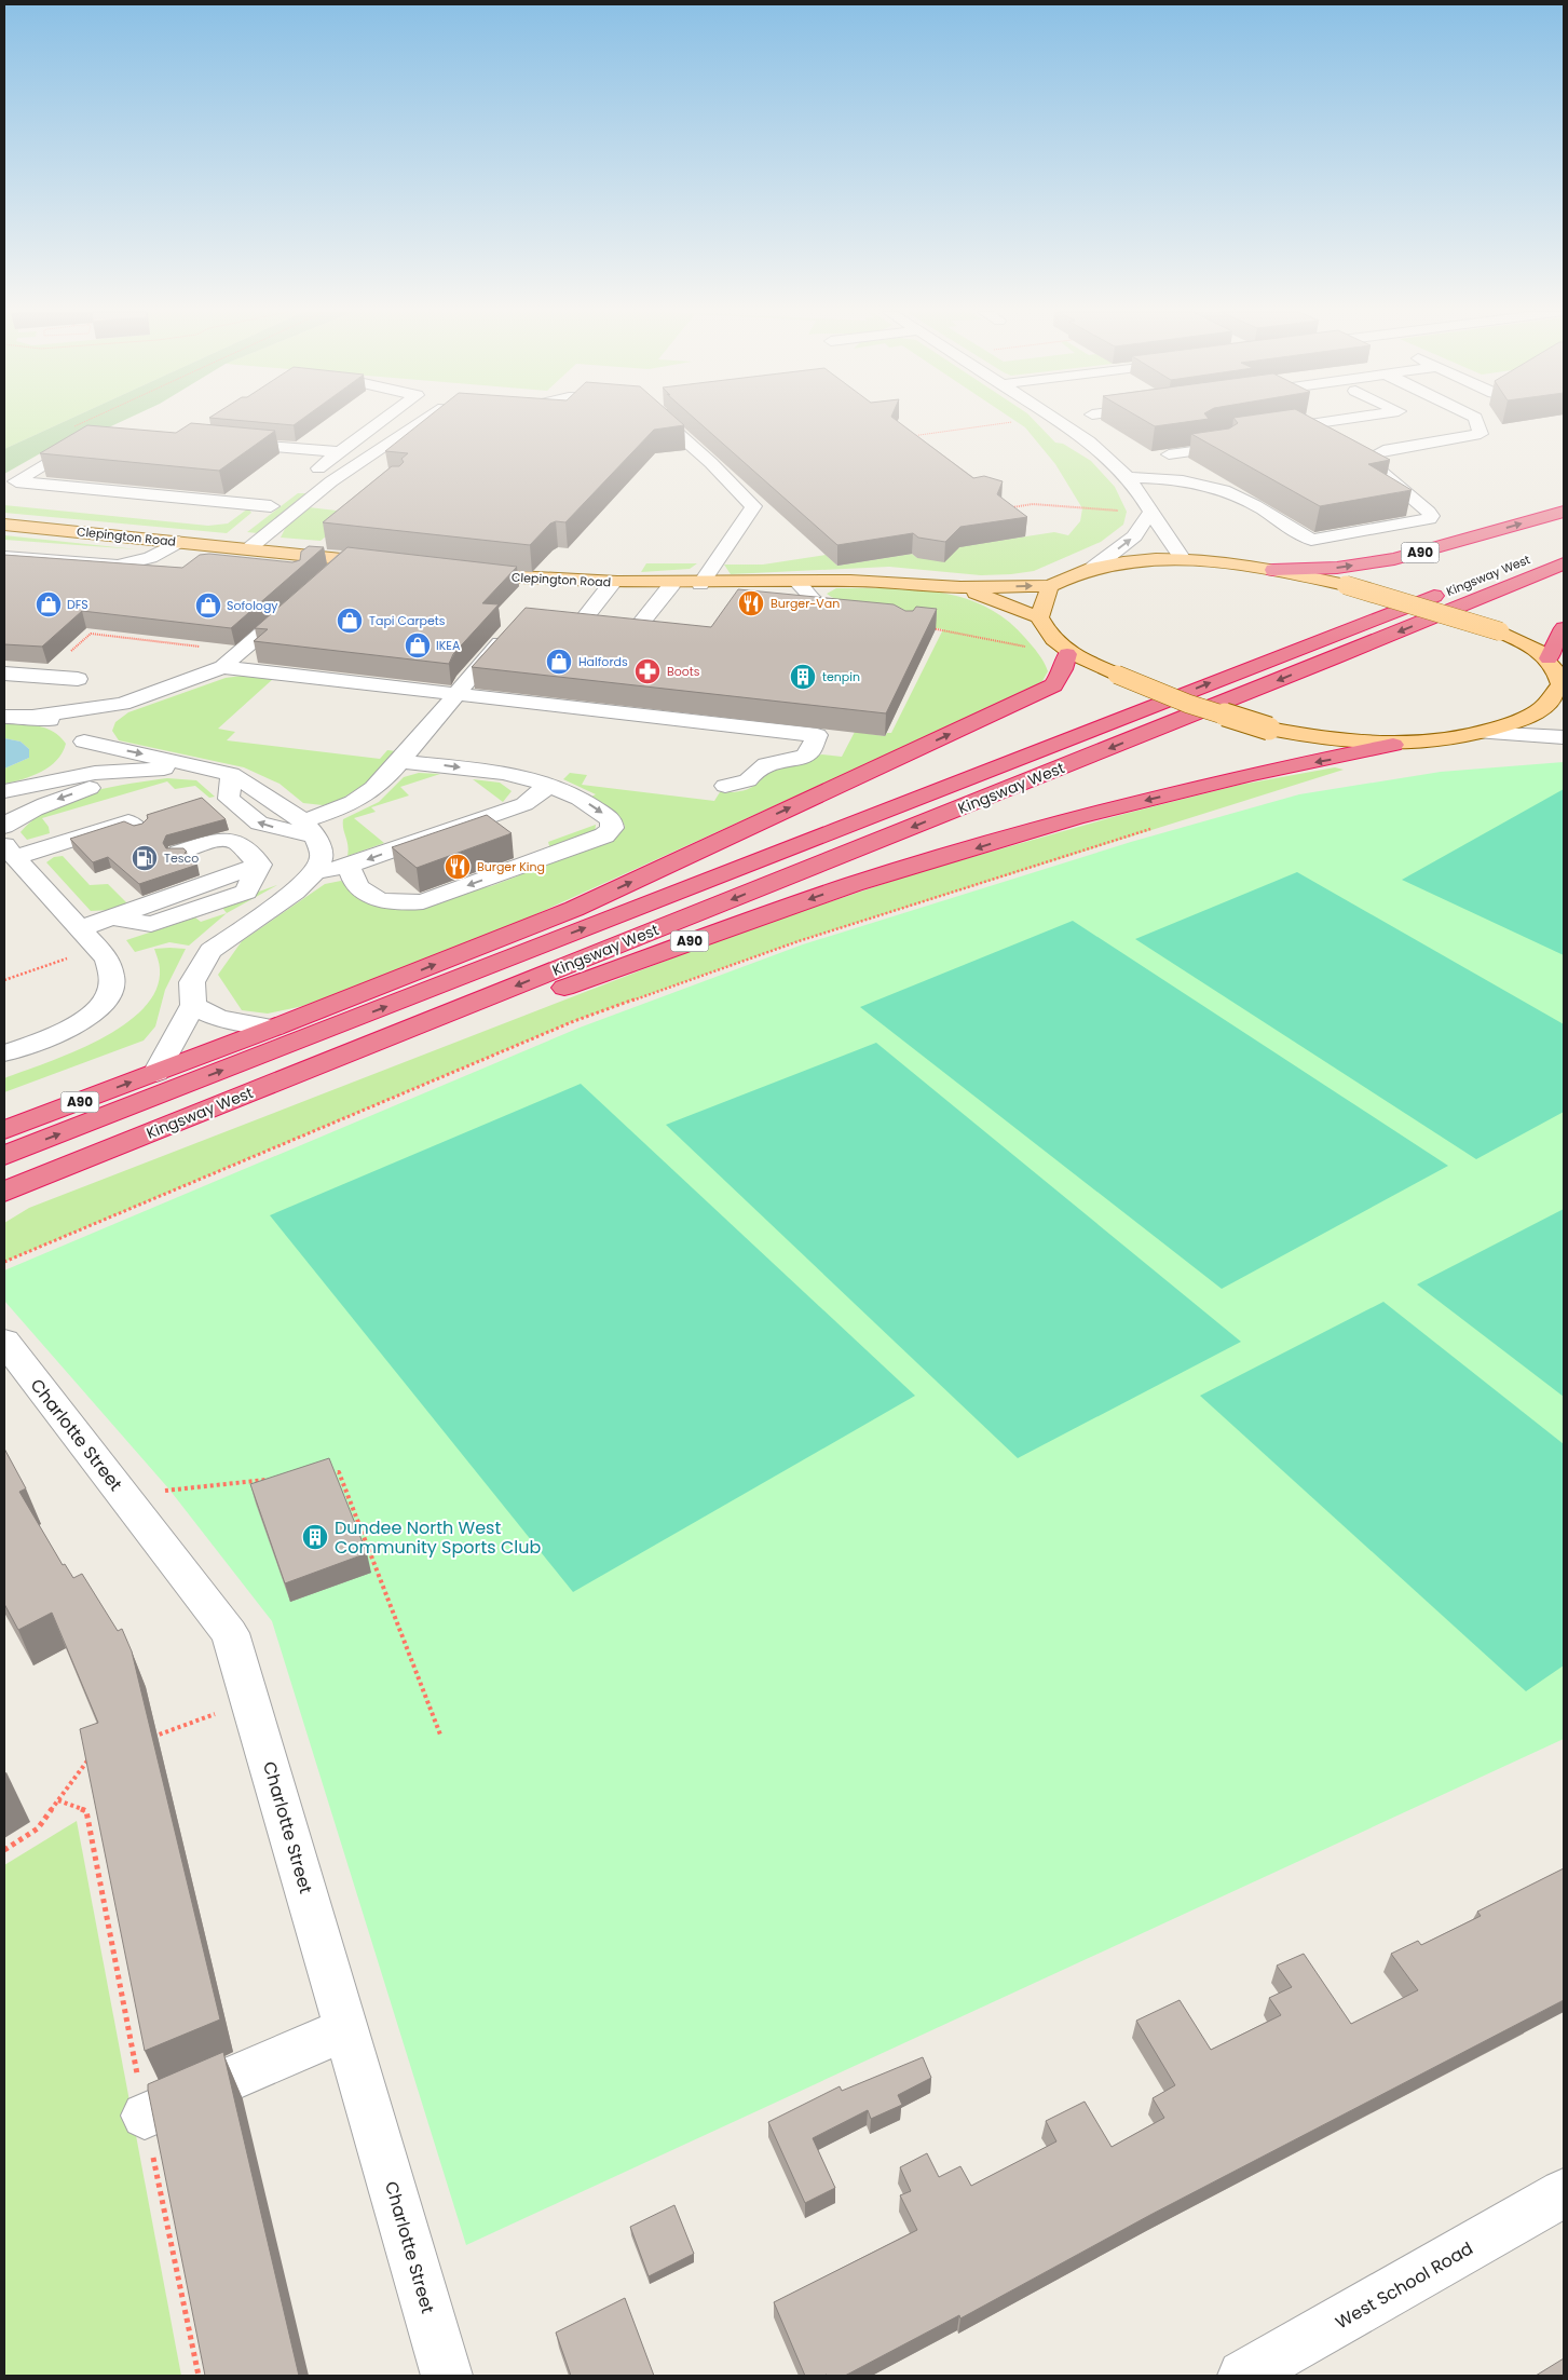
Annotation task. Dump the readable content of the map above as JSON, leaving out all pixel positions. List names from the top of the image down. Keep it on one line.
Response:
{"streets":{"highway":["A90","Kingsway West"],"main road":["Clepington Road"],"street":["Charlotte Street","West School Road"]},"crossings":[["Clepington Road","Kingsway West"],["A90","Kingsway West"]],"places":{"restaurant":["Burger-Van","Burger King"],"shop":["DFS","Sofology","Tapi Carpets","IKEA","Halfords"],"pharmacy":["Boots"],"building":["tenpin","Dundee North West Community Sports Club"],"fuel station":["Tesco"]}}
